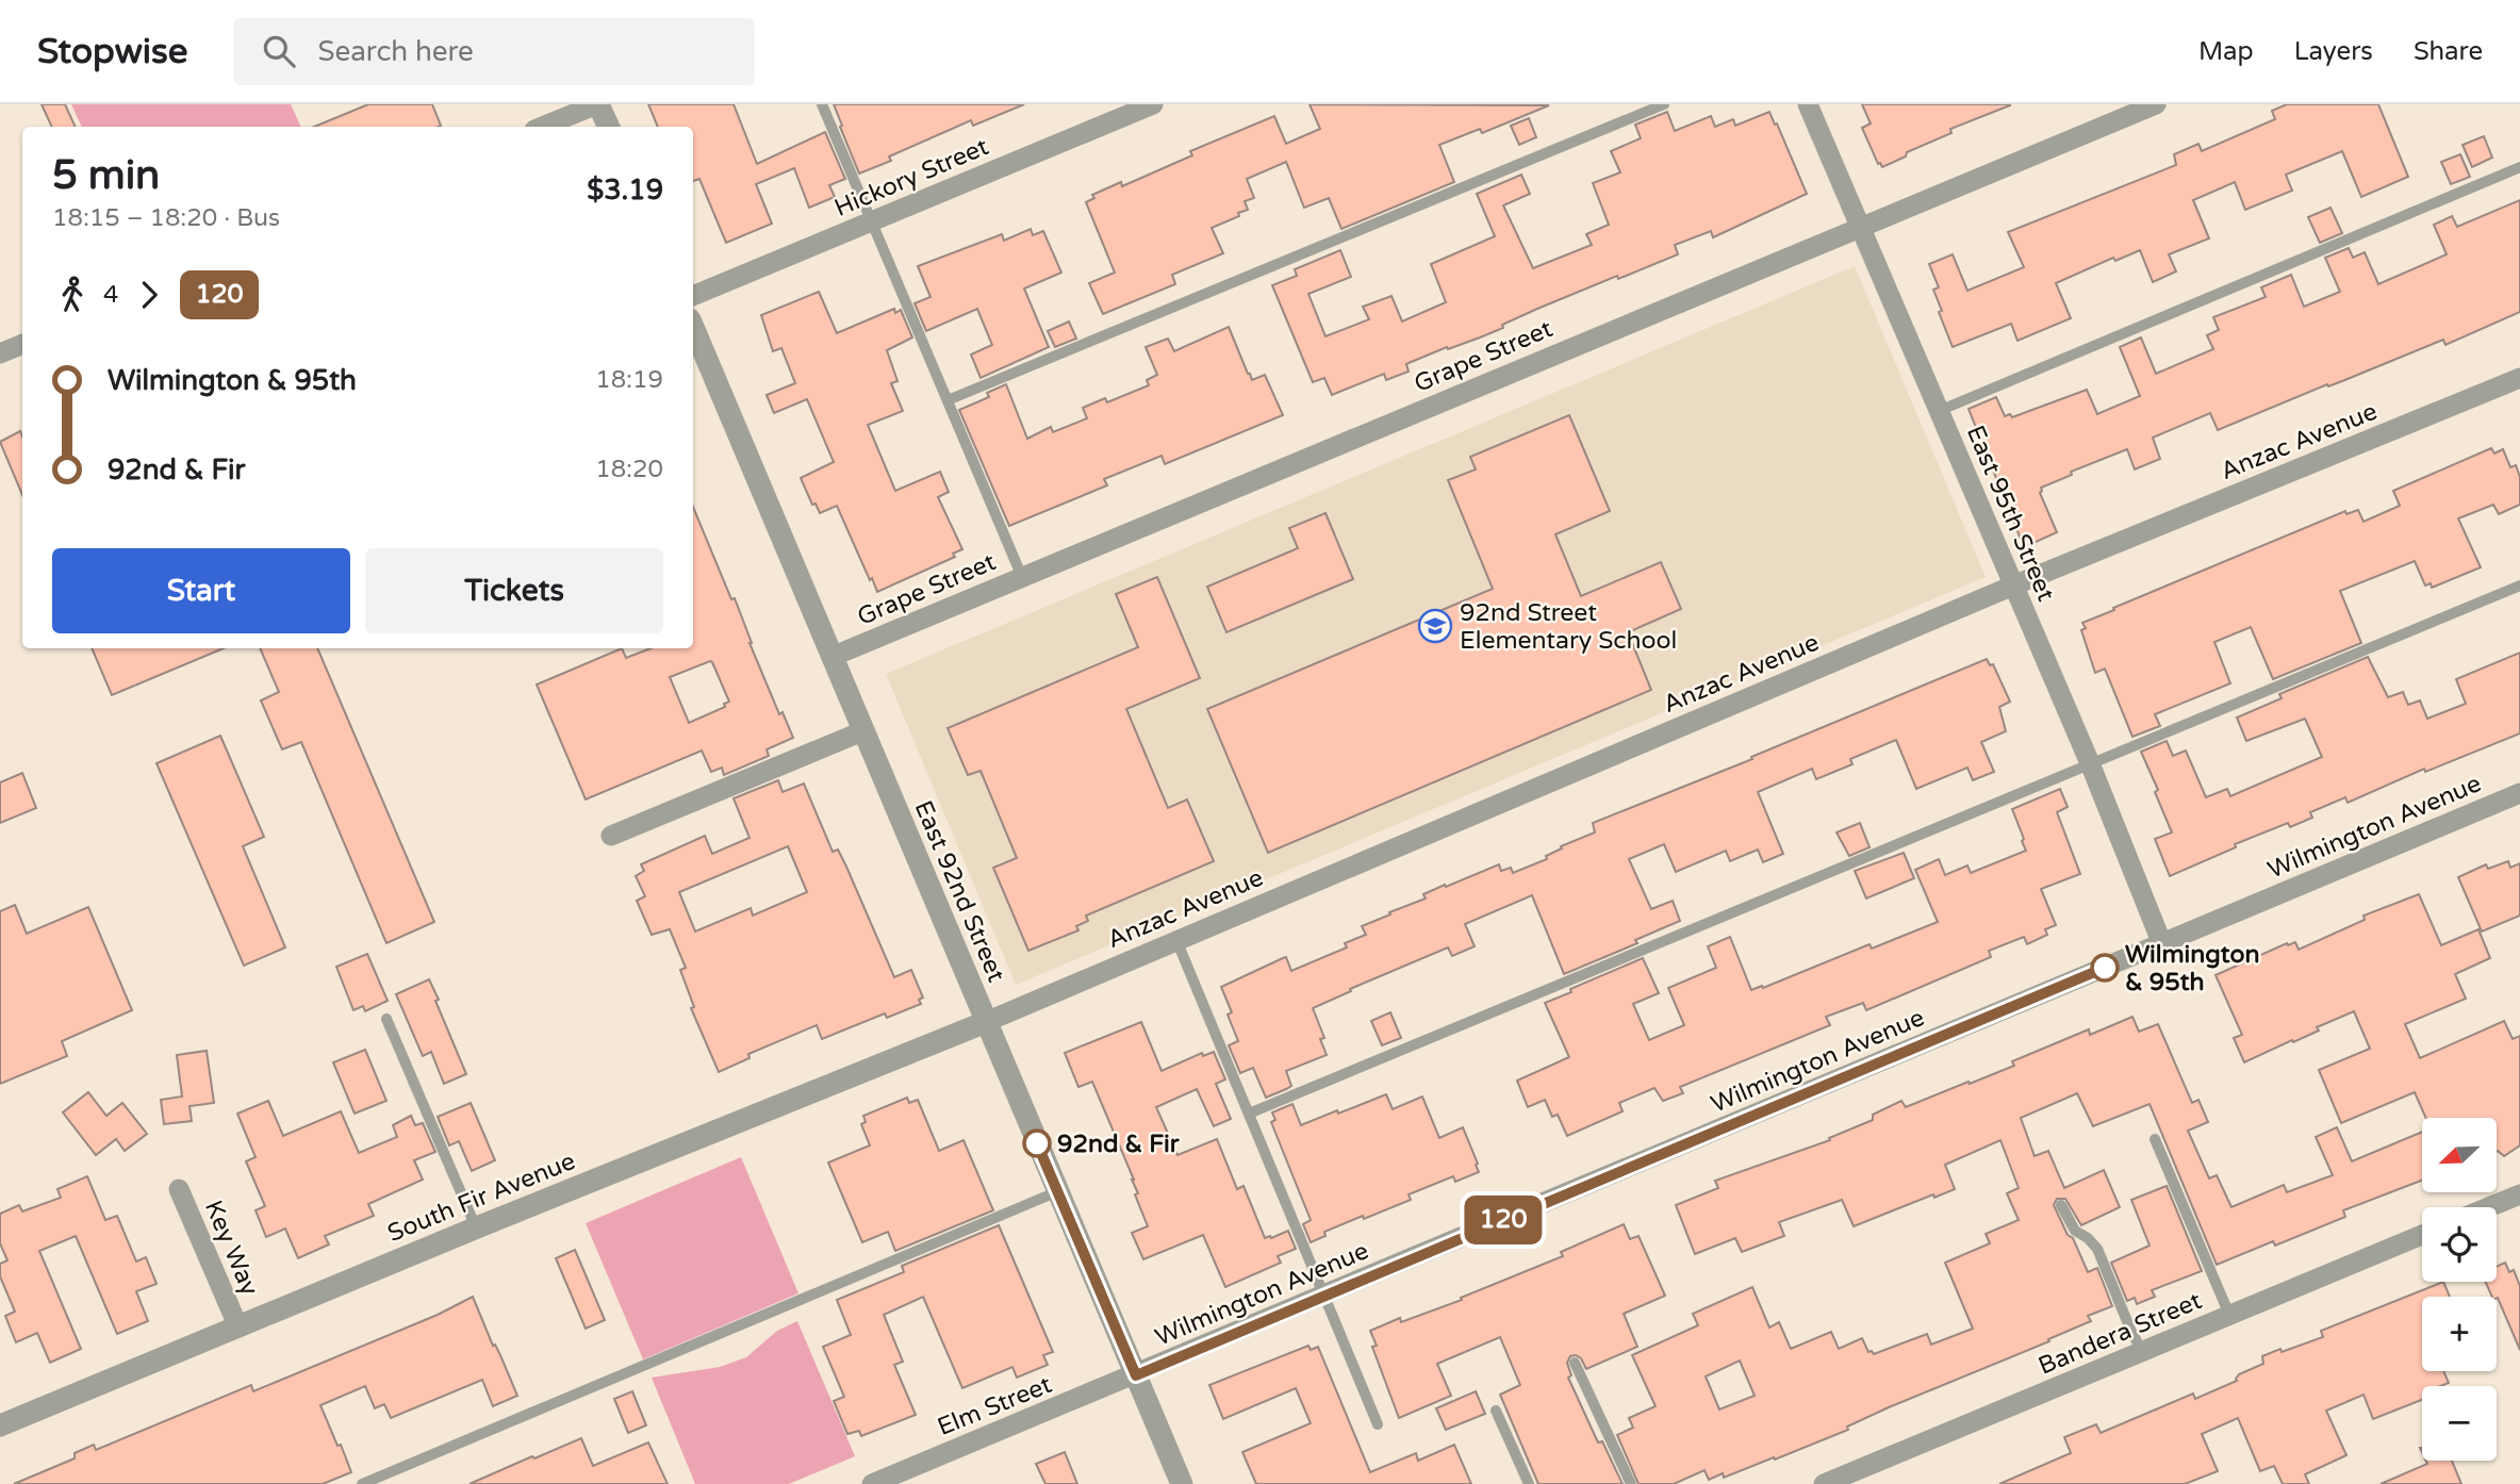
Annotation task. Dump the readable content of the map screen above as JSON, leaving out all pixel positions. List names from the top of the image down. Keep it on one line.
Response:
{"streets":{"street":["Hickory Street","Grape Street","Anzac Avenue","East 95th Street","Wilmington Avenue","East 92nd Street","South Fir Avenue","Key Way","Bandera Street","Elm Street"]},"crossings":[["Grape Street","East 95th Street"],["Grape Street","East 92nd Street"],["Anzac Avenue","East 95th Street"],["Anzac Avenue","East 92nd Street"],["Anzac Avenue","South Fir Avenue"],["East 95th Street","Wilmington Avenue"],["Wilmington Avenue","East 92nd Street"],["Wilmington Avenue","Elm Street"],["East 92nd Street","South Fir Avenue"],["East 92nd Street","Elm Street"],["South Fir Avenue","Key Way"]],"places":{"school or university":["92nd Street Elementary School"],"other":["Wilmington & 95th","92nd & Fir"]},"lines":["bus line 120"],"north":"bottom left","page":{"header":"Stopwise","search":"Search here","nav":["Map","Layers","Share"],"on_map":"120","heading":["5 min","18:15 – 18:20 · Bus","$3.19"],"legs":["4","120"],"list":[{"name":"Wilmington & 95th","value":"18:19"},{"name":"92nd & Fir","value":"18:20"}],"buttons":["Start","Tickets"],"map_buttons":["+","−"]}}
